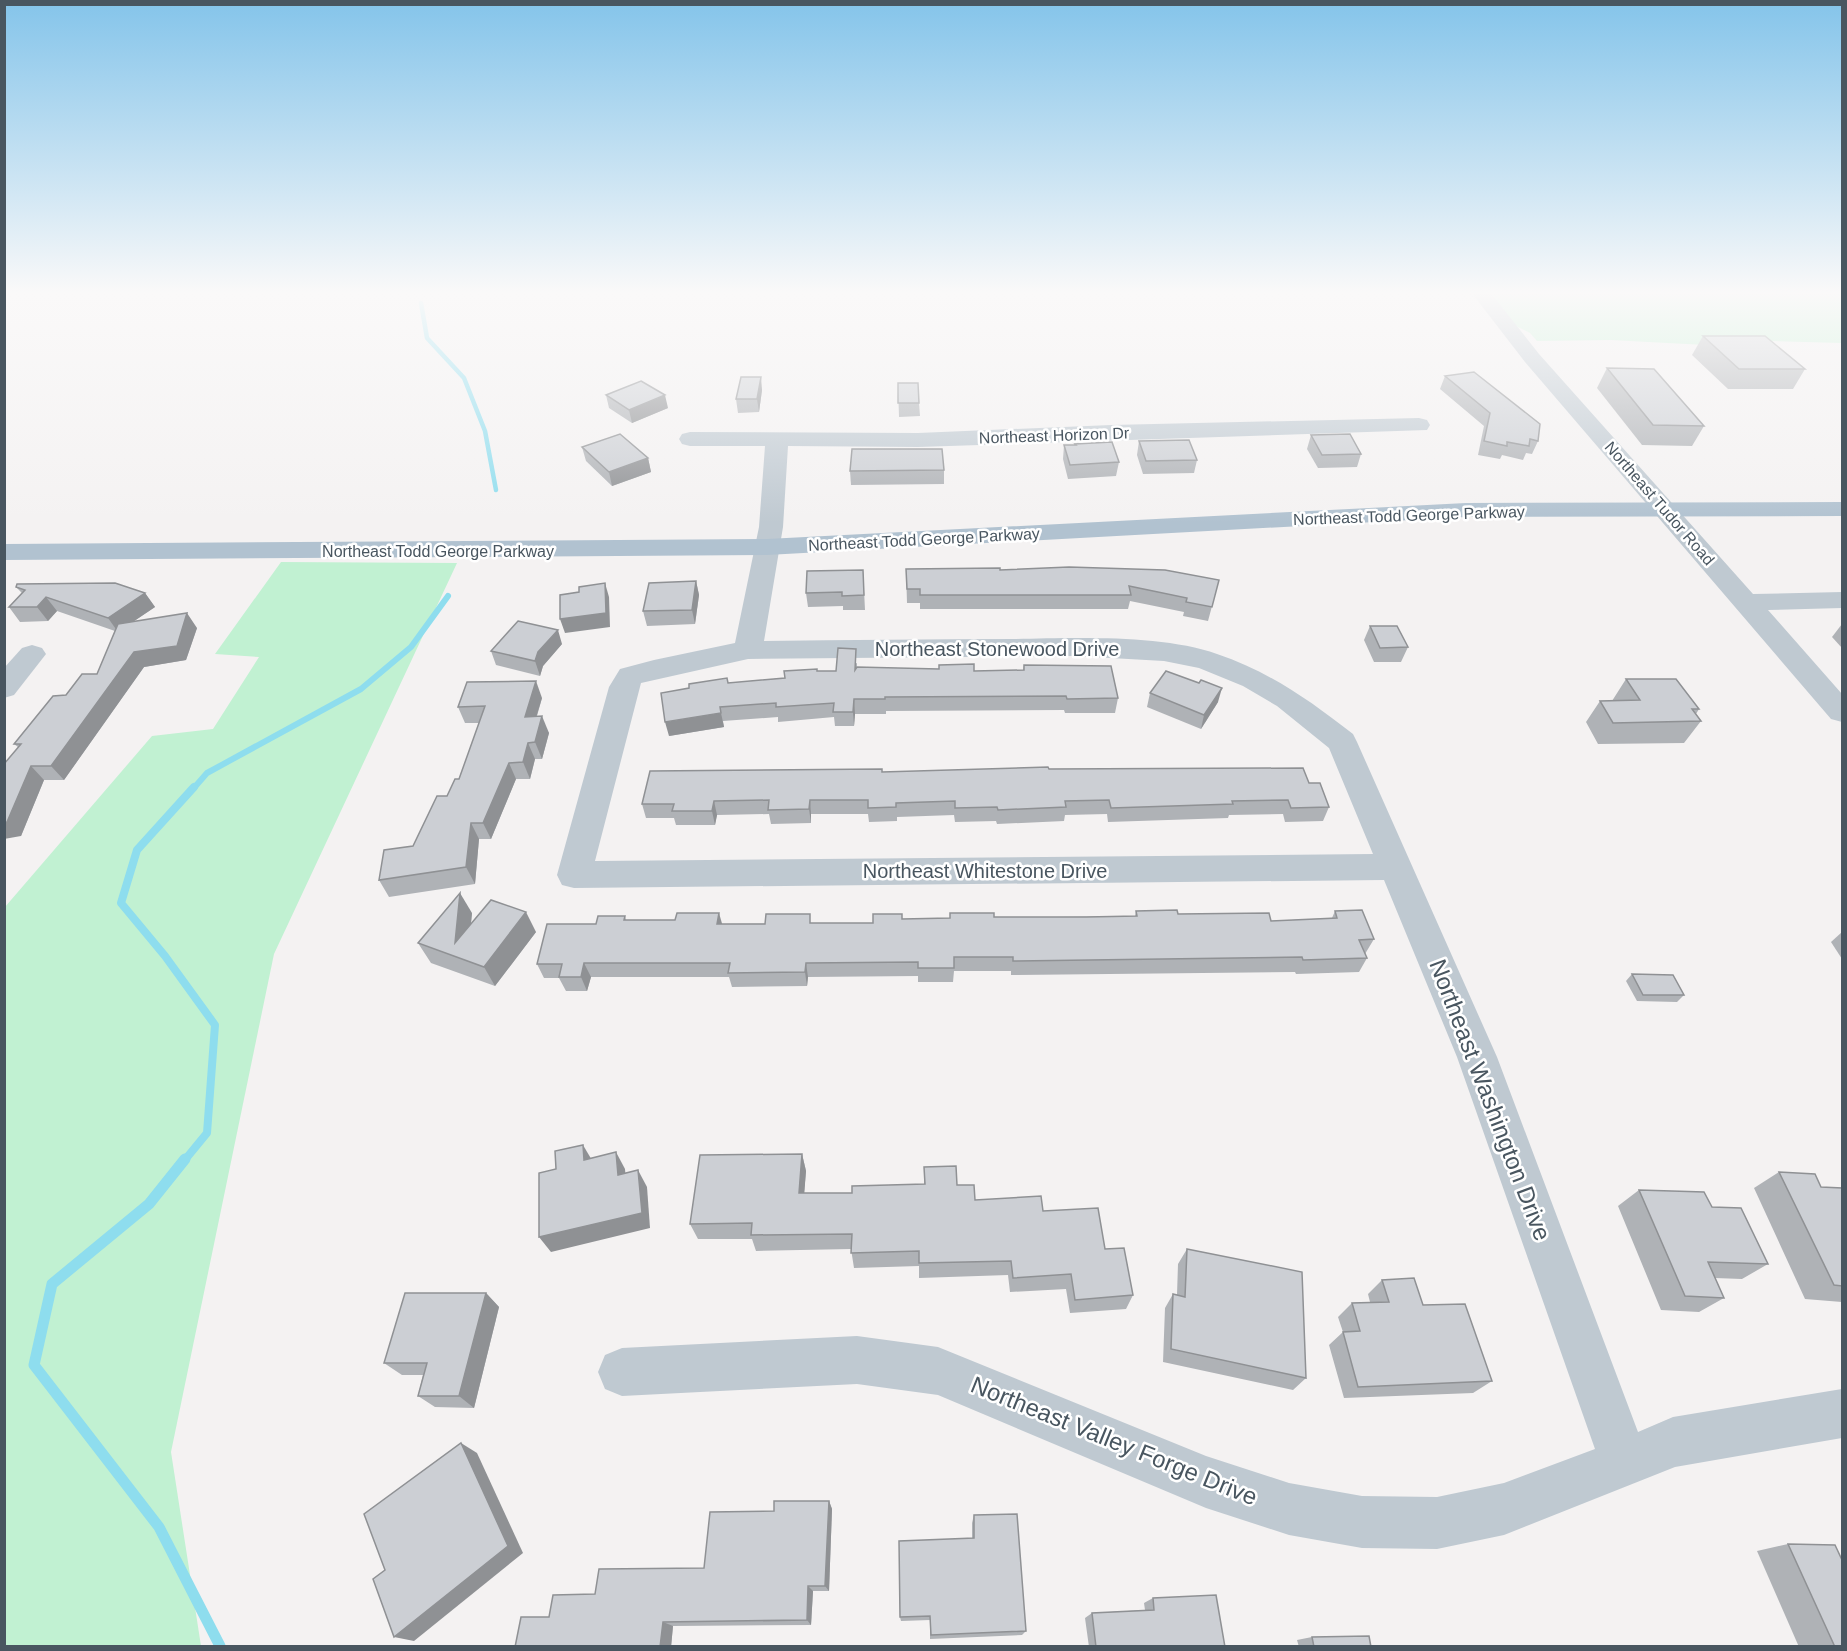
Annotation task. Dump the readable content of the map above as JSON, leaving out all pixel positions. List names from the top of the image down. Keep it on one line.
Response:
{"streets":{"main road":["Northeast Todd George Parkway"],"street":["Northeast Horizon Dr","Northeast Tudor Road","Northeast Stonewood Drive","Northeast Whitestone Drive","Northeast Washington Drive","Northeast Valley Forge Drive"]},"crossings":[["Northeast Tudor Road","Northeast Todd George Parkway"],["Northeast Stonewood Drive","Northeast Whitestone Drive"],["Northeast Stonewood Drive","Northeast Washington Drive"],["Northeast Whitestone Drive","Northeast Washington Drive"],["Northeast Washington Drive","Northeast Valley Forge Drive"]]}
